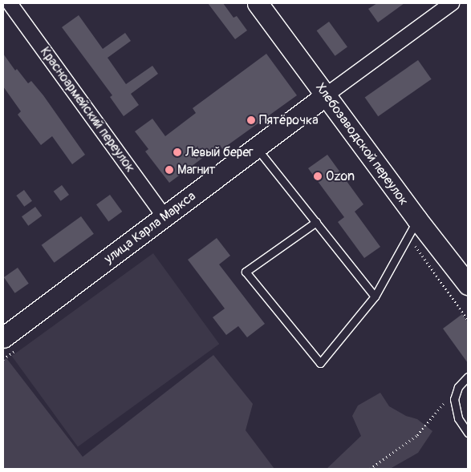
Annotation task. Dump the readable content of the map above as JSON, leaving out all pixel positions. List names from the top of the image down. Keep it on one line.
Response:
{"streets":{"street":["Красноармейский переулок","Хлебозаводской переулок","улица Карла Маркса"]},"crossings":[["Красноармейский переулок","улица Карла Маркса"],["Хлебозаводской переулок","улица Карла Маркса"]],"places":["Пятёрочка","Левый берег","Магнит","Ozon"]}
